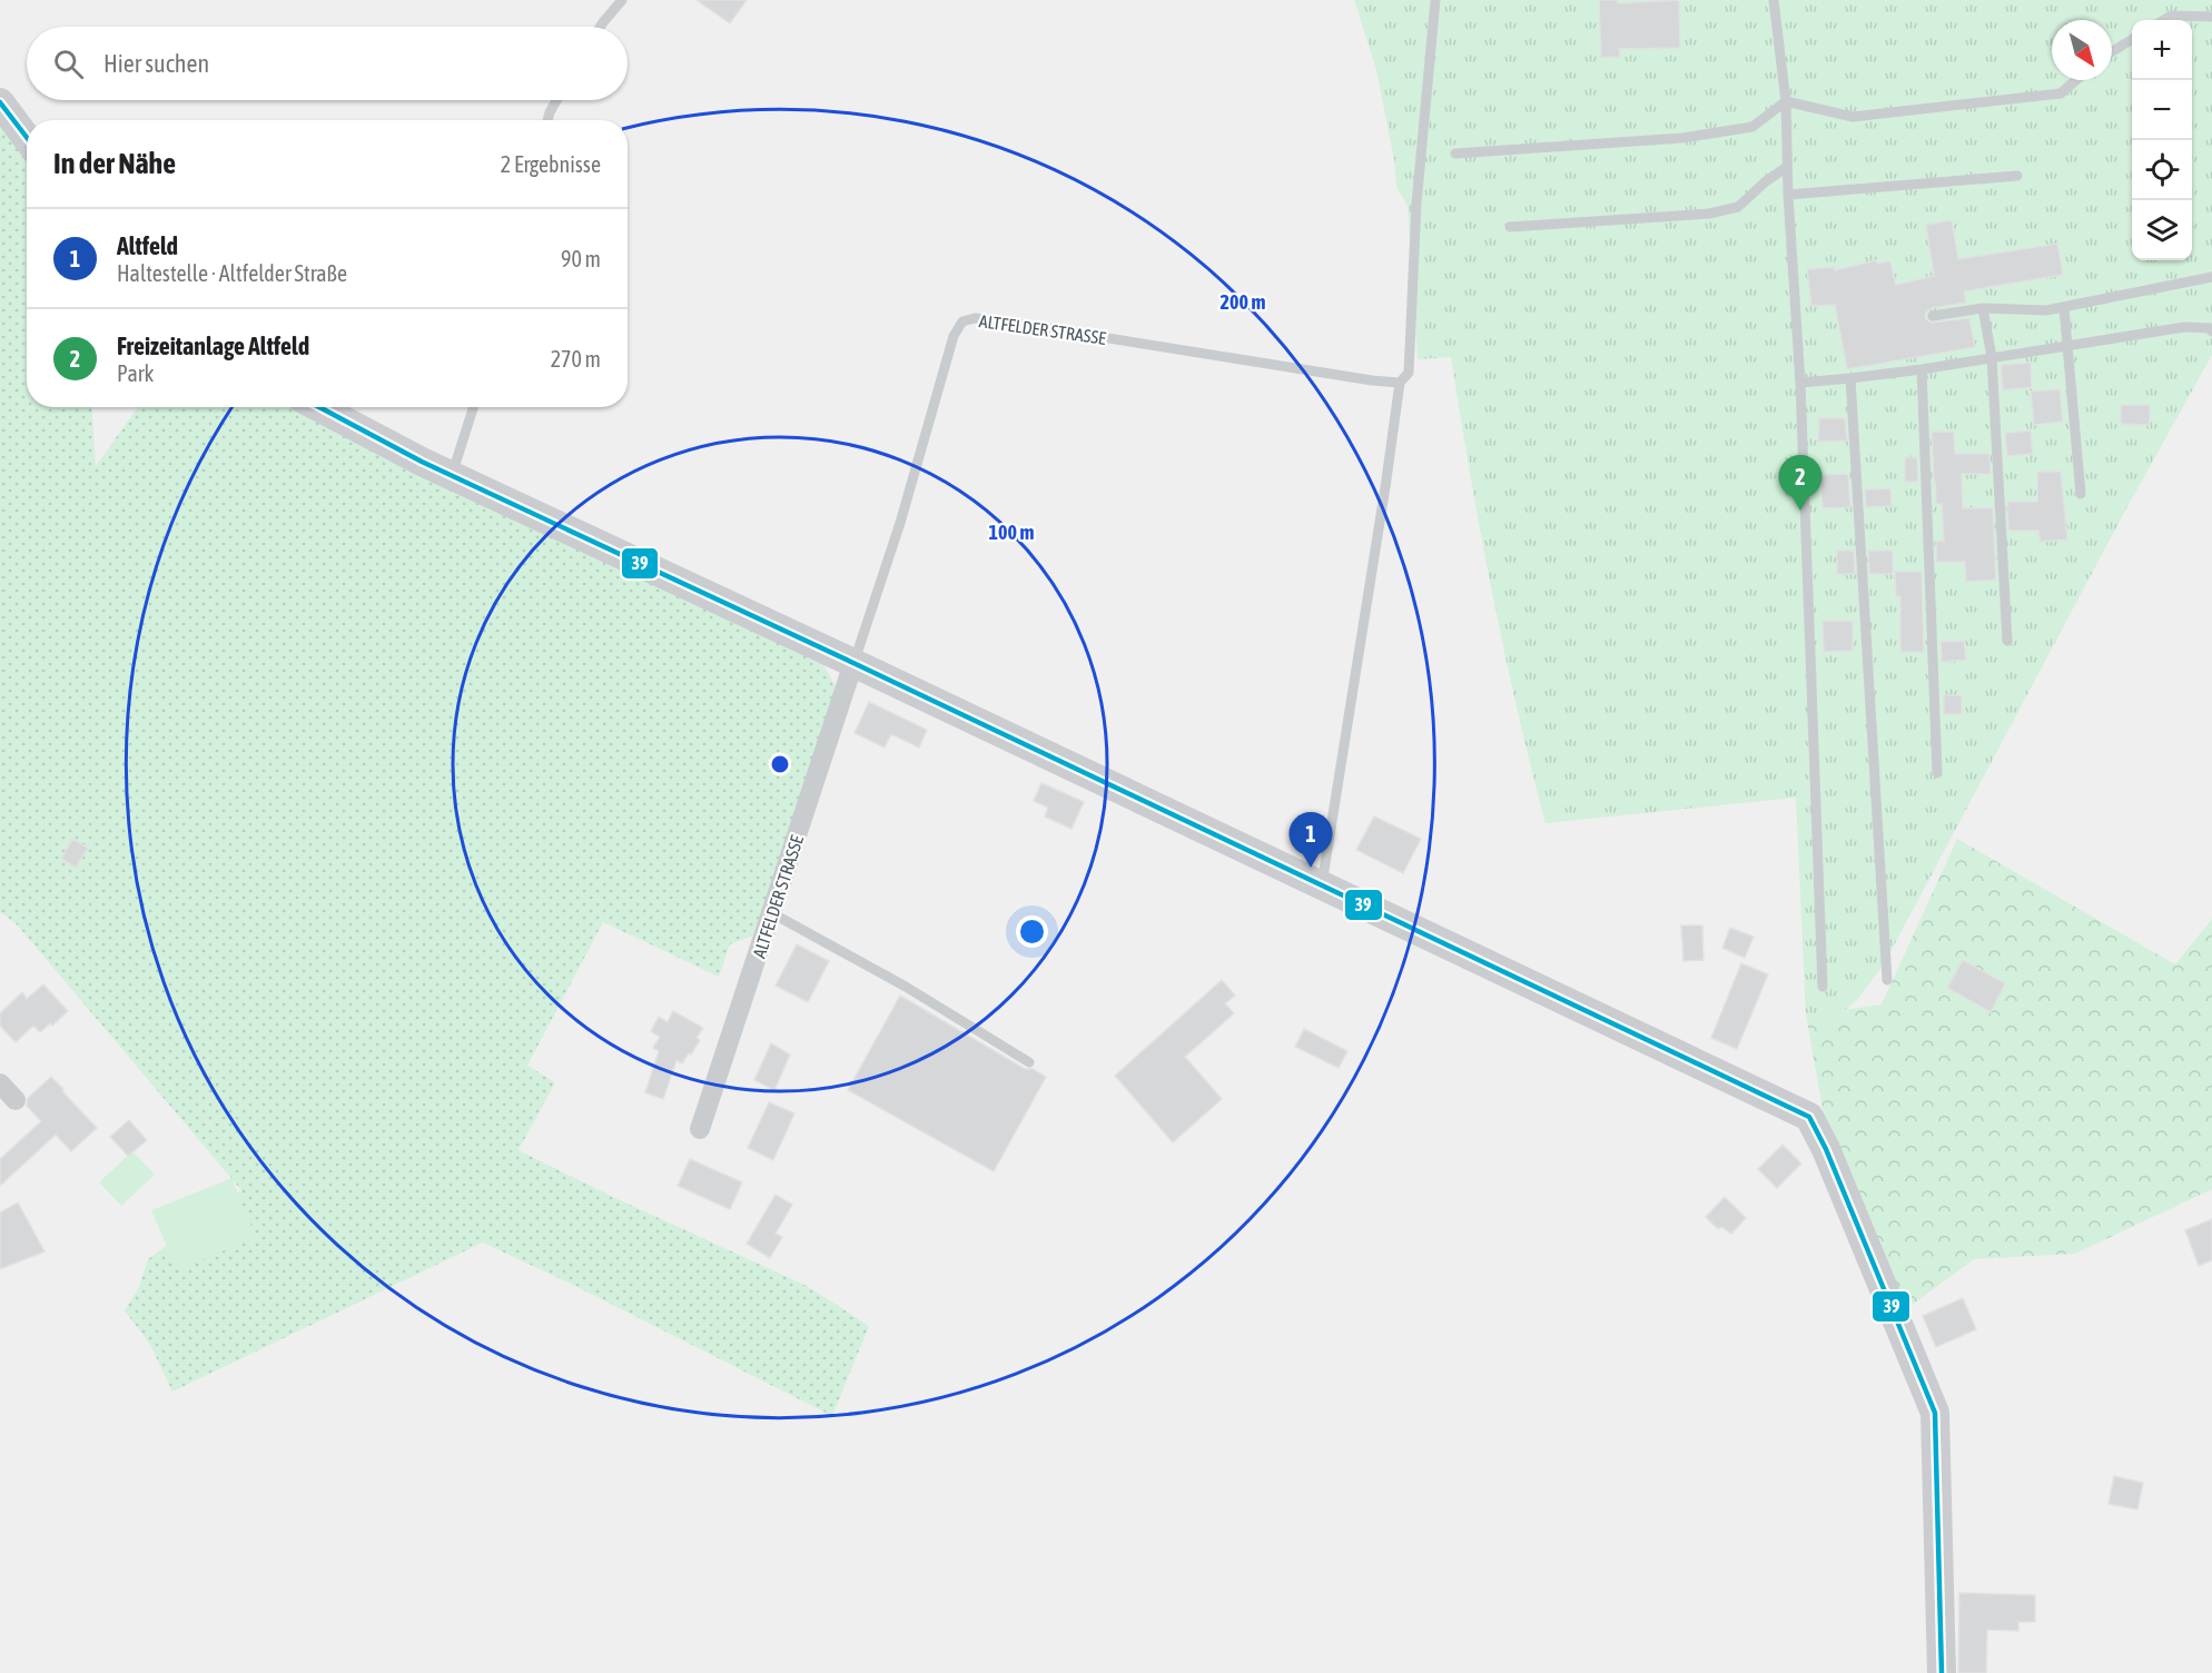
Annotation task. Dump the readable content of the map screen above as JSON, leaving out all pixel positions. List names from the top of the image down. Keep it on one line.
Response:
{"streets":{"street":["ALTFELDER STRASSE"]},"lines":["transit line 39"],"north":"bottom right","page":{"map_buttons":["+","−"],"search":"Hier suchen","heading":["In der Nähe","2 Ergebnisse"],"list":[{"mark":"1","name":"Altfeld","note":"Haltestelle · Altfelder Straße","value":"90 m"},{"mark":"2","name":"Freizeitanlage Altfeld","note":"Park","value":"270 m"}],"pins":["2","1"]},"rings":["200 m","100 m"]}
